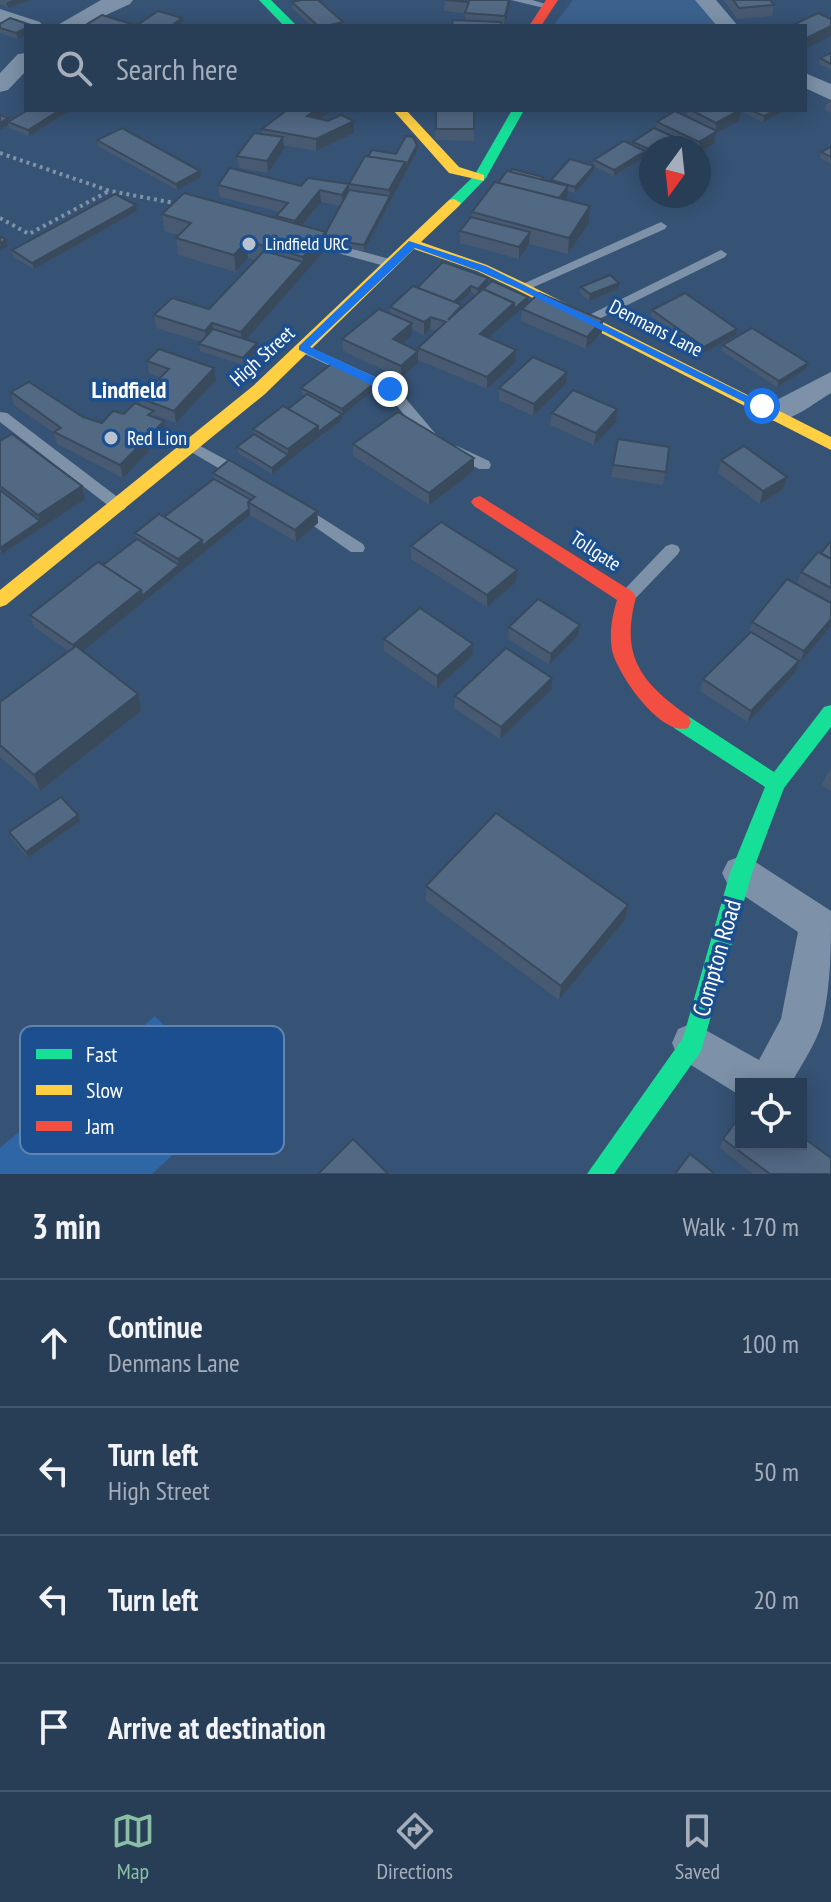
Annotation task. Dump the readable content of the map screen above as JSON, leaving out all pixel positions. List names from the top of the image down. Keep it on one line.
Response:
{"streets":{"street":["Denmans Lane","High Street","Tollgate","Compton Road"]},"crossings":[["Denmans Lane","High Street"],["Tollgate","Compton Road"]],"districts":["Lindfield"],"places":["Lindfield URC","Red Lion"],"legend":["Fast","Slow","Jam"],"north":"bottom","page":{"search":"Search here","heading":["3 min","Walk · 170 m"],"list":[["Continue","Denmans Lane","100 m"],["Turn left","High Street","50 m"],["Turn left","20 m"],"Arrive at destination"],"nav":["Map","Directions","Saved"]}}
